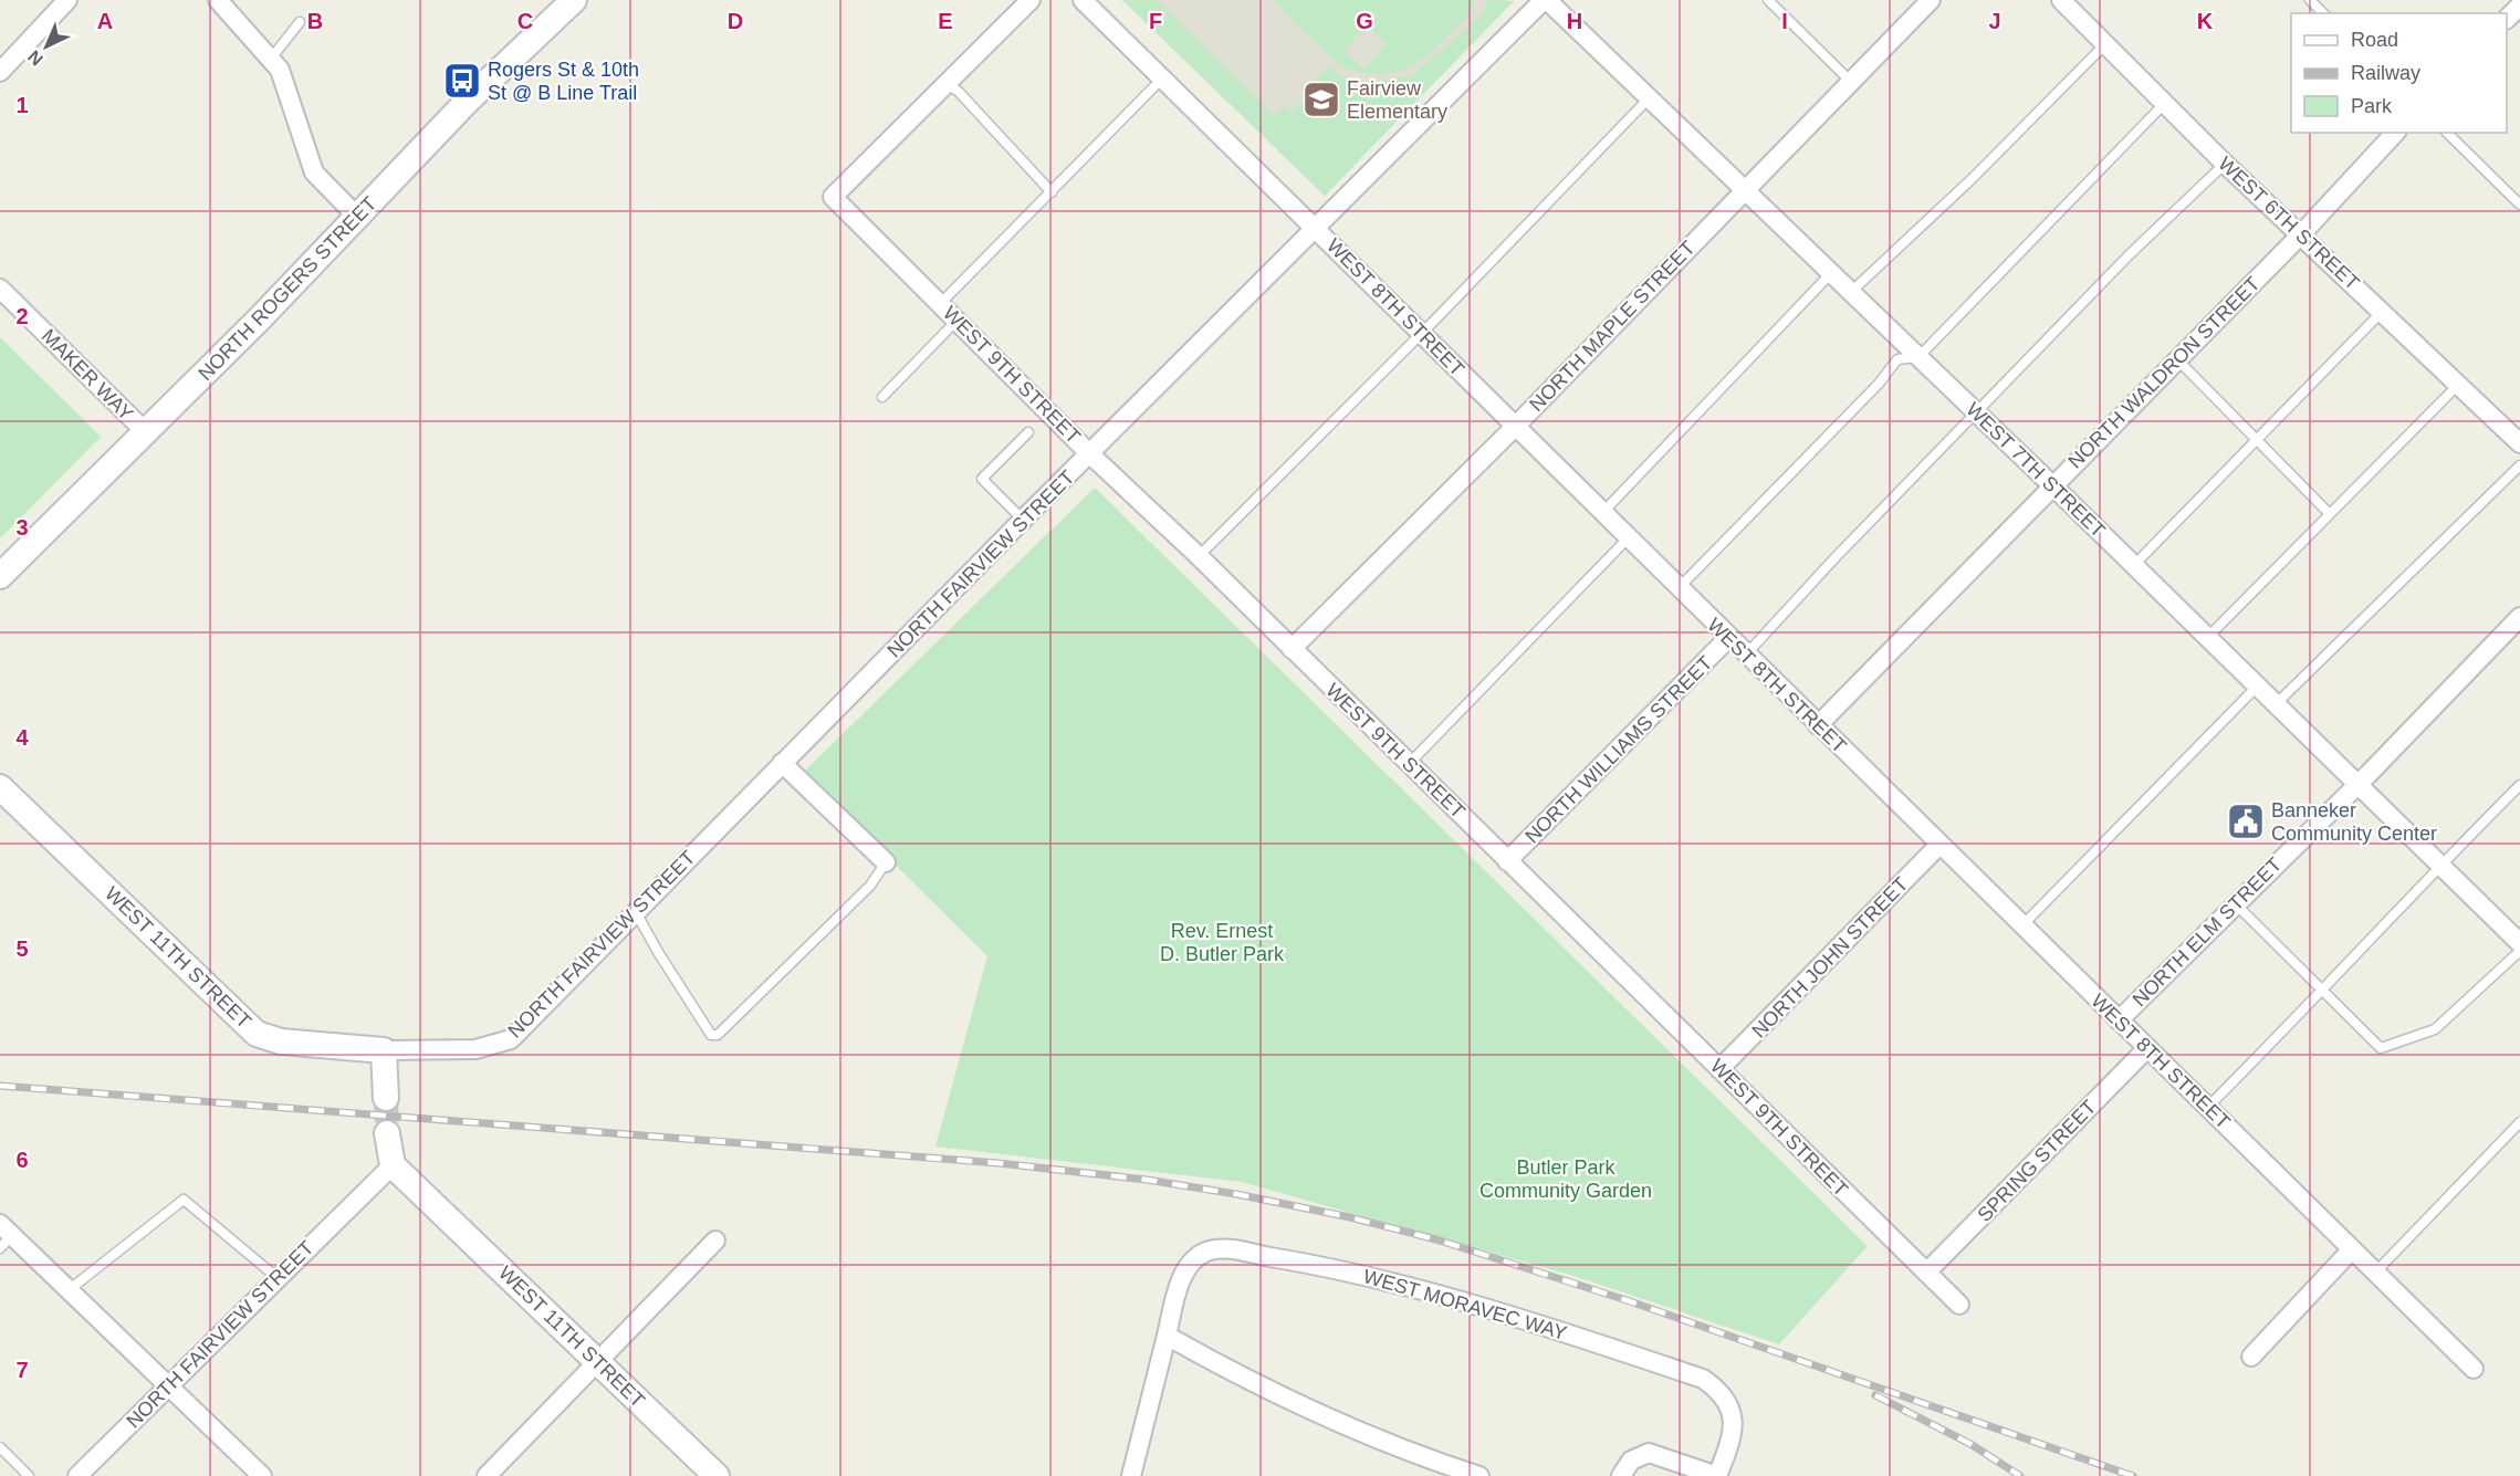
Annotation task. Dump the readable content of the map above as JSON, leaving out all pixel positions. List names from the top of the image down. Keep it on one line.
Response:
{"streets":{"street":["WEST 6TH STREET","NORTH ROGERS STREET","WEST 8TH STREET","NORTH MAPLE STREET","NORTH WALDRON STREET","MAKER WAY","WEST 9TH STREET","WEST 7TH STREET","NORTH FAIRVIEW STREET","NORTH WILLIAMS STREET","NORTH ELM STREET","WEST 11TH STREET","NORTH JOHN STREET","SPRING STREET","WEST MORAVEC WAY"]},"crossings":[["WEST 6TH STREET","NORTH WALDRON STREET"],["NORTH ROGERS STREET","MAKER WAY"],["WEST 8TH STREET","NORTH MAPLE STREET"],["WEST 8TH STREET","NORTH WALDRON STREET"],["WEST 8TH STREET","NORTH FAIRVIEW STREET"],["WEST 8TH STREET","NORTH WILLIAMS STREET"],["WEST 8TH STREET","NORTH ELM STREET"],["WEST 8TH STREET","NORTH JOHN STREET"],["WEST 8TH STREET","SPRING STREET"],["NORTH MAPLE STREET","WEST 9TH STREET"],["NORTH MAPLE STREET","WEST 7TH STREET"],["NORTH WALDRON STREET","WEST 7TH STREET"],["WEST 9TH STREET","NORTH FAIRVIEW STREET"],["WEST 9TH STREET","NORTH WILLIAMS STREET"],["WEST 9TH STREET","NORTH JOHN STREET"],["WEST 9TH STREET","SPRING STREET"],["WEST 7TH STREET","NORTH FAIRVIEW STREET"],["WEST 7TH STREET","NORTH ELM STREET"],["NORTH FAIRVIEW STREET","WEST 11TH STREET"]],"parks":["Rev. Ernest D. Butler Park","Butler Park Community Garden"],"places":{"bus stop":["Rogers St & 10th St @ B Line Trail"],"school or university":["Fairview Elementary"],"public building":["Banneker Community Center"]},"legend":["Road","Railway","Park"],"north":"bottom left","grid":{"columns":["A","B","C","D","E","F","G","H","I","J","K"],"rows":["1","2","3","4","5","6","7"]}}
